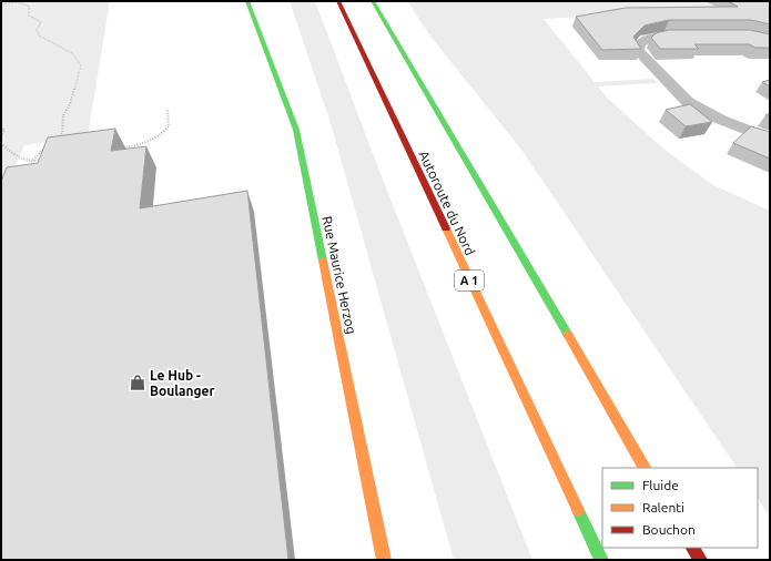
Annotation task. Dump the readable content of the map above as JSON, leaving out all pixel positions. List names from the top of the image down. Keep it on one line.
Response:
{"streets":{"main road":["Autoroute du Nord","Rue Maurice Herzog","A 1"]},"places":{"shop":["Le Hub - Boulanger"]},"legend":["Fluide","Ralenti","Bouchon"]}
